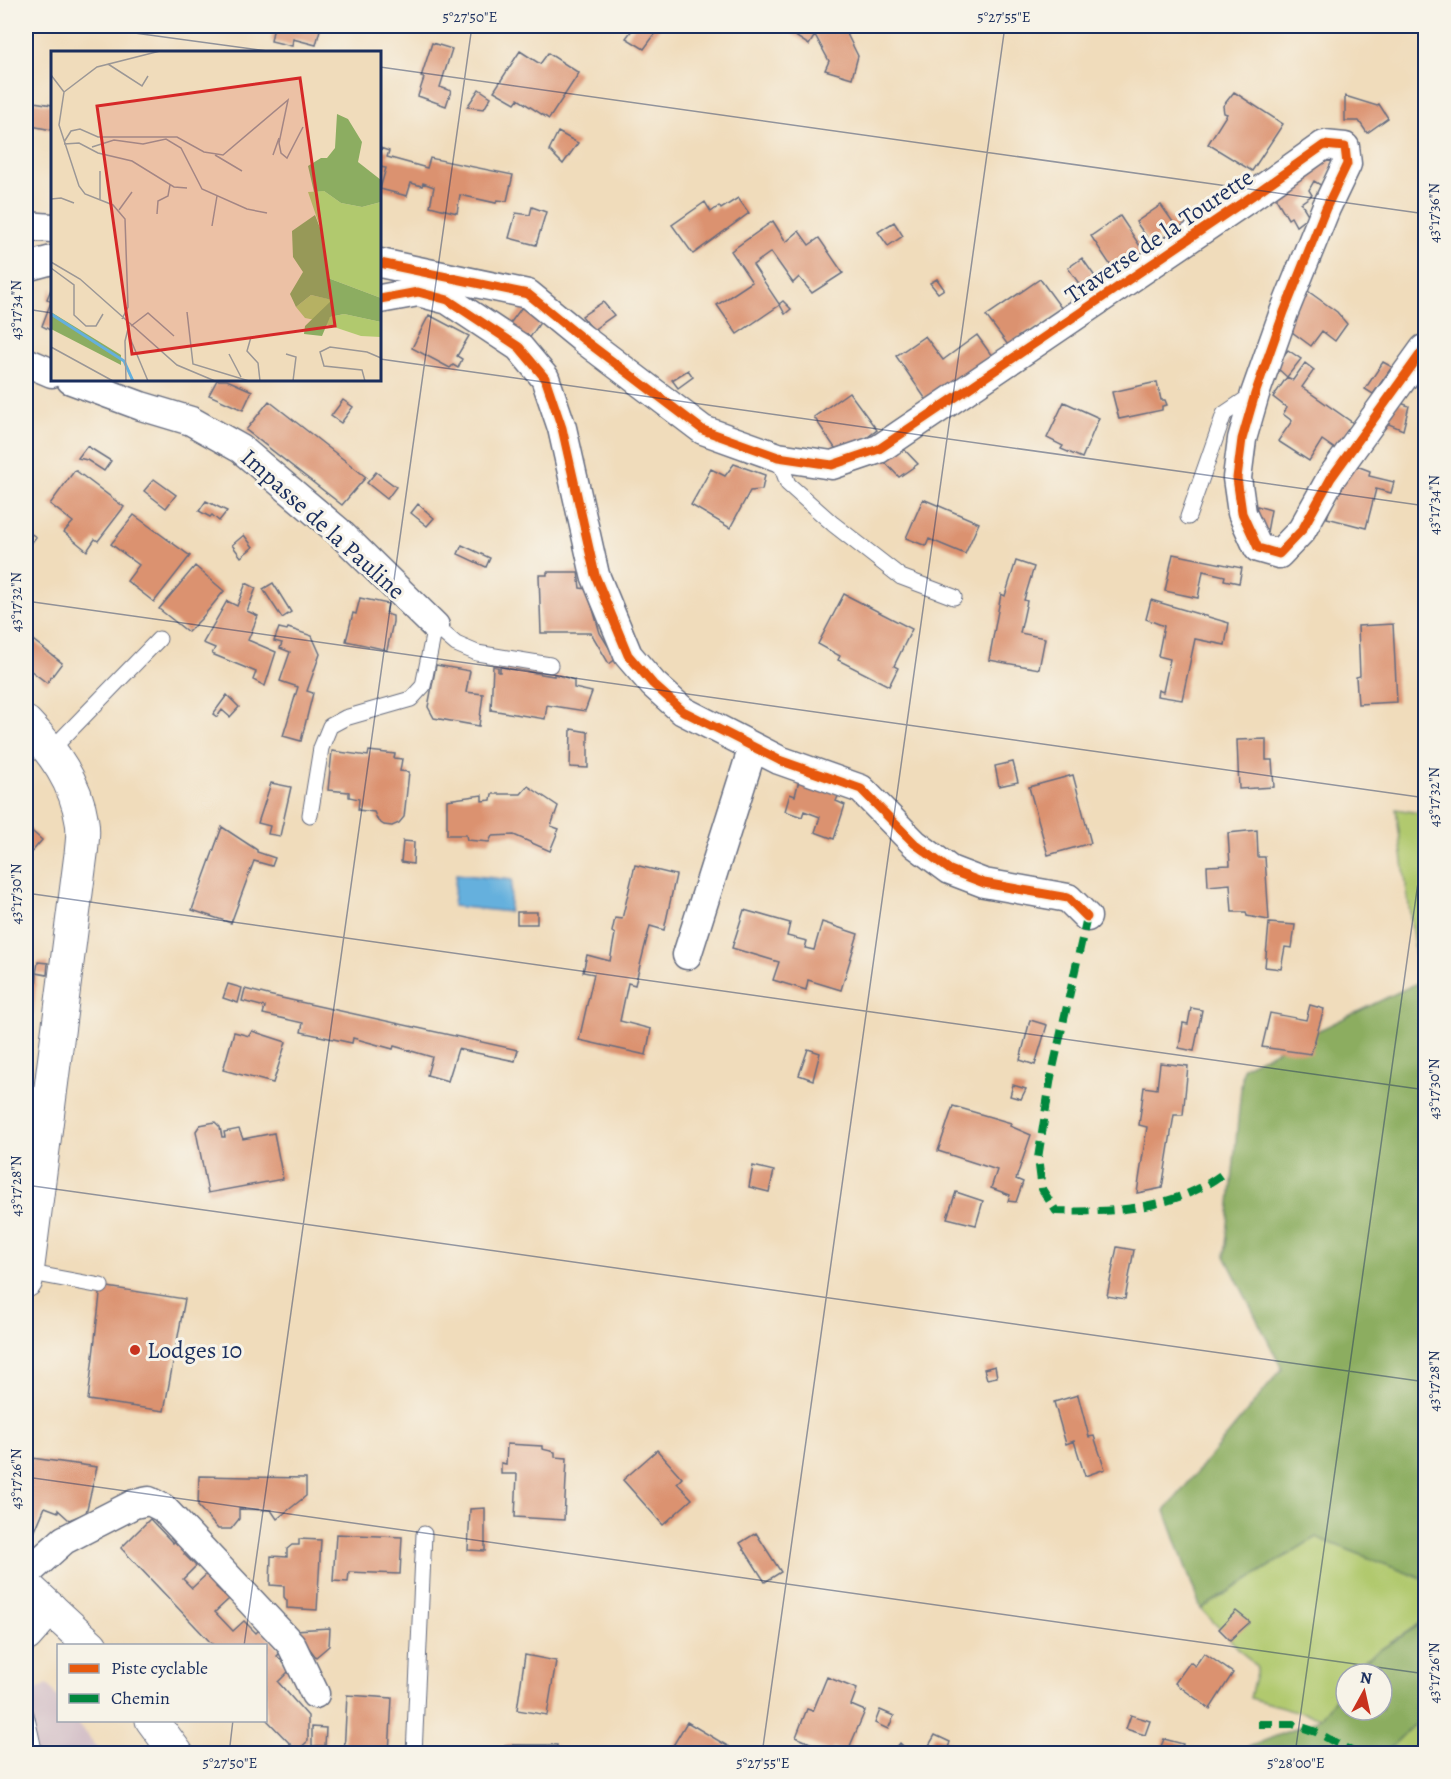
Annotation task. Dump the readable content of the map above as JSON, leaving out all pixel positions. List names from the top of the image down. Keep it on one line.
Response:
{"streets":{"street":["Traverse de la Tourette","Impasse de la Pauline"]},"places":["Lodges 10"],"legend":["Piste cyclable","Chemin"],"north":"top","coordinates":["5°27'50\"E","5°27'55\"E","43°17'36\"N","43°17'34\"N","43°17'32\"N","43°17'30\"N","43°17'28\"N","43°17'26\"N","5°28'00\"E"]}
